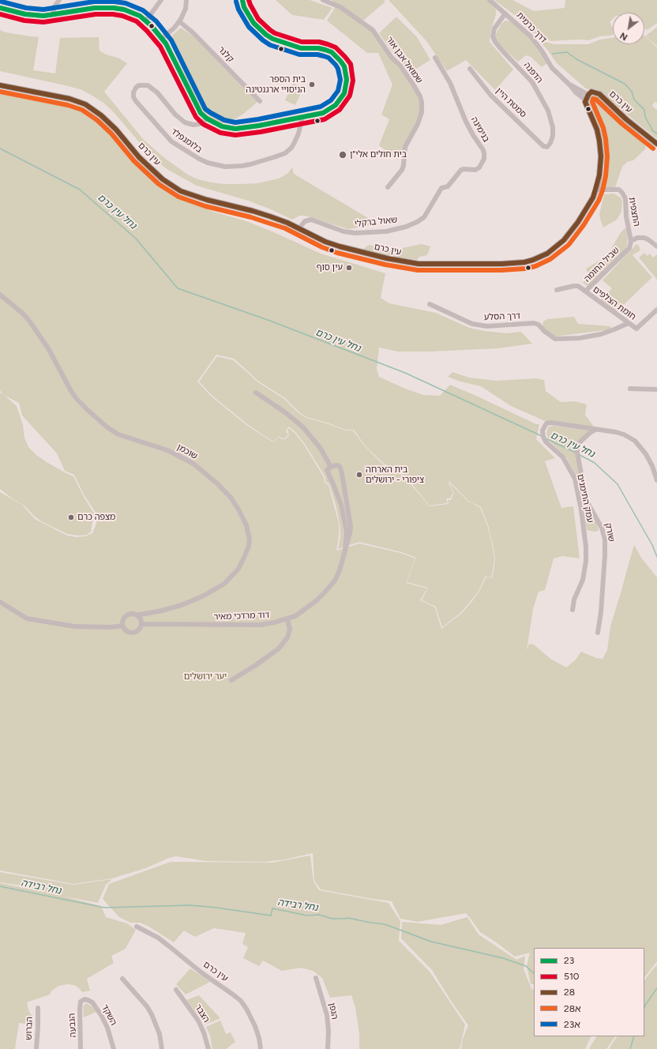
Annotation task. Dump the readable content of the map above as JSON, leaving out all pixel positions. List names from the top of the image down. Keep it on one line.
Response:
{"streets":{"main road":["עין כרם"],"street":["דרך כרמית","קלנר","שמואל אבן אור","הדפנה","סמטת היין","בנימינה","בלומנפלד","התצפית","שאול ברקלי","שביל החומה","חומת הצלפים","דרך הסלע","שוכמן","עמק התימנים","שורק","דוד מרדכי מאיר","הגפן","הצבר","השקד","הגבעה","הברוש"]},"crossings":[["דרך כרמית","הדפנה"],["דרך כרמית","עין כרם"],["הדפנה","סמטת היין"],["עין כרם","התצפית"],["עין כרם","שאול ברקלי"],["בנימינה","שאול ברקלי"],["התצפית","שביל החומה"],["שביל החומה","חומת הצלפים"],["חומת הצלפים","דרך הסלע"],["שוכמן","דוד מרדכי מאיר"],["עמק התימנים","שורק"],["השקד","הגבעה"]],"water":["נחל עין כרם","נחל רבידה"],"parks":["יער ירושלים"],"places":["בית הספר הניסויי ארגנטינה","בית חולים אלי\"ן","עין סוף","בית הארחה ציפורי - ירושלים","מצפה כרם"],"lines":["transit line 23","transit line 510","transit line 23א","transit line 28","transit line 28א"],"legend":["23","510","28","28א","23א"],"north":"bottom left"}
